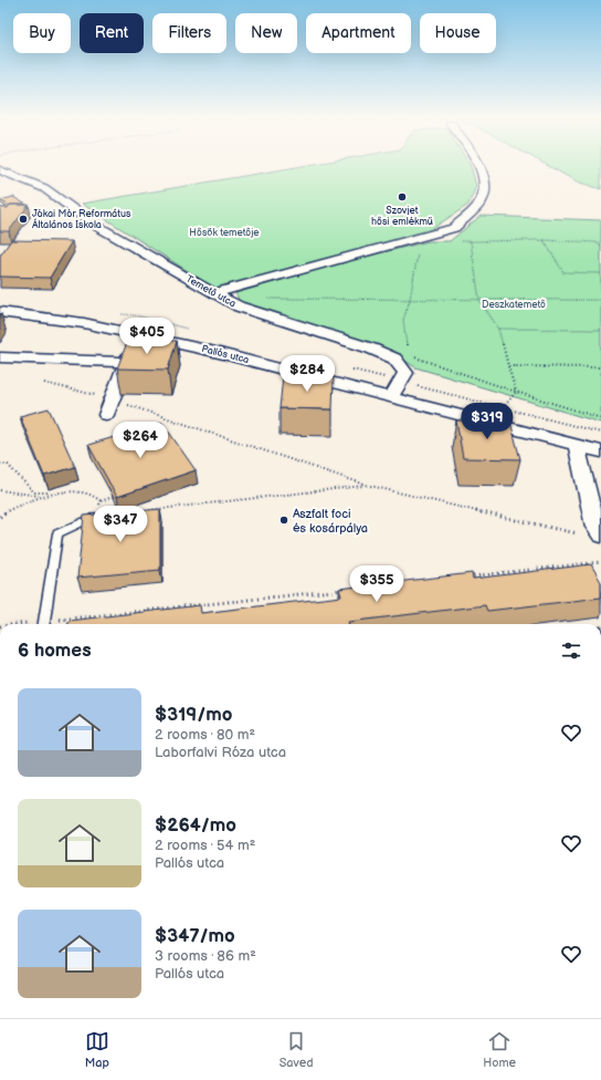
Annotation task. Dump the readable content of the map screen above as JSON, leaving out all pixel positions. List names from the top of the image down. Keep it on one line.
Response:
{"streets":{"street":["Temető utca","Pallós utca"]},"crossings":[["Temető utca","Pallós utca"]],"parks":["Hősök temetője","Deszkatemető"],"places":["Szovjet hősi emlékmű","Jókai Mór Református Általános Iskola","Aszfalt foci és kosárpálya"],"page":{"chip":["Buy","Rent","Filters","New","Apartment","House"],"price":["$405","$284","$319","$264","$347","$355"],"heading":"6 homes","list":[{"name":"$319/mo","note":"2 rooms · 80 m² · Laborfalvi Róza utca"},{"name":"$264/mo","note":"2 rooms · 54 m² · Pallós utca"},{"name":"$347/mo","note":"3 rooms · 86 m² · Pallós utca"}],"tabs":["Map","Saved","Home"]}}
